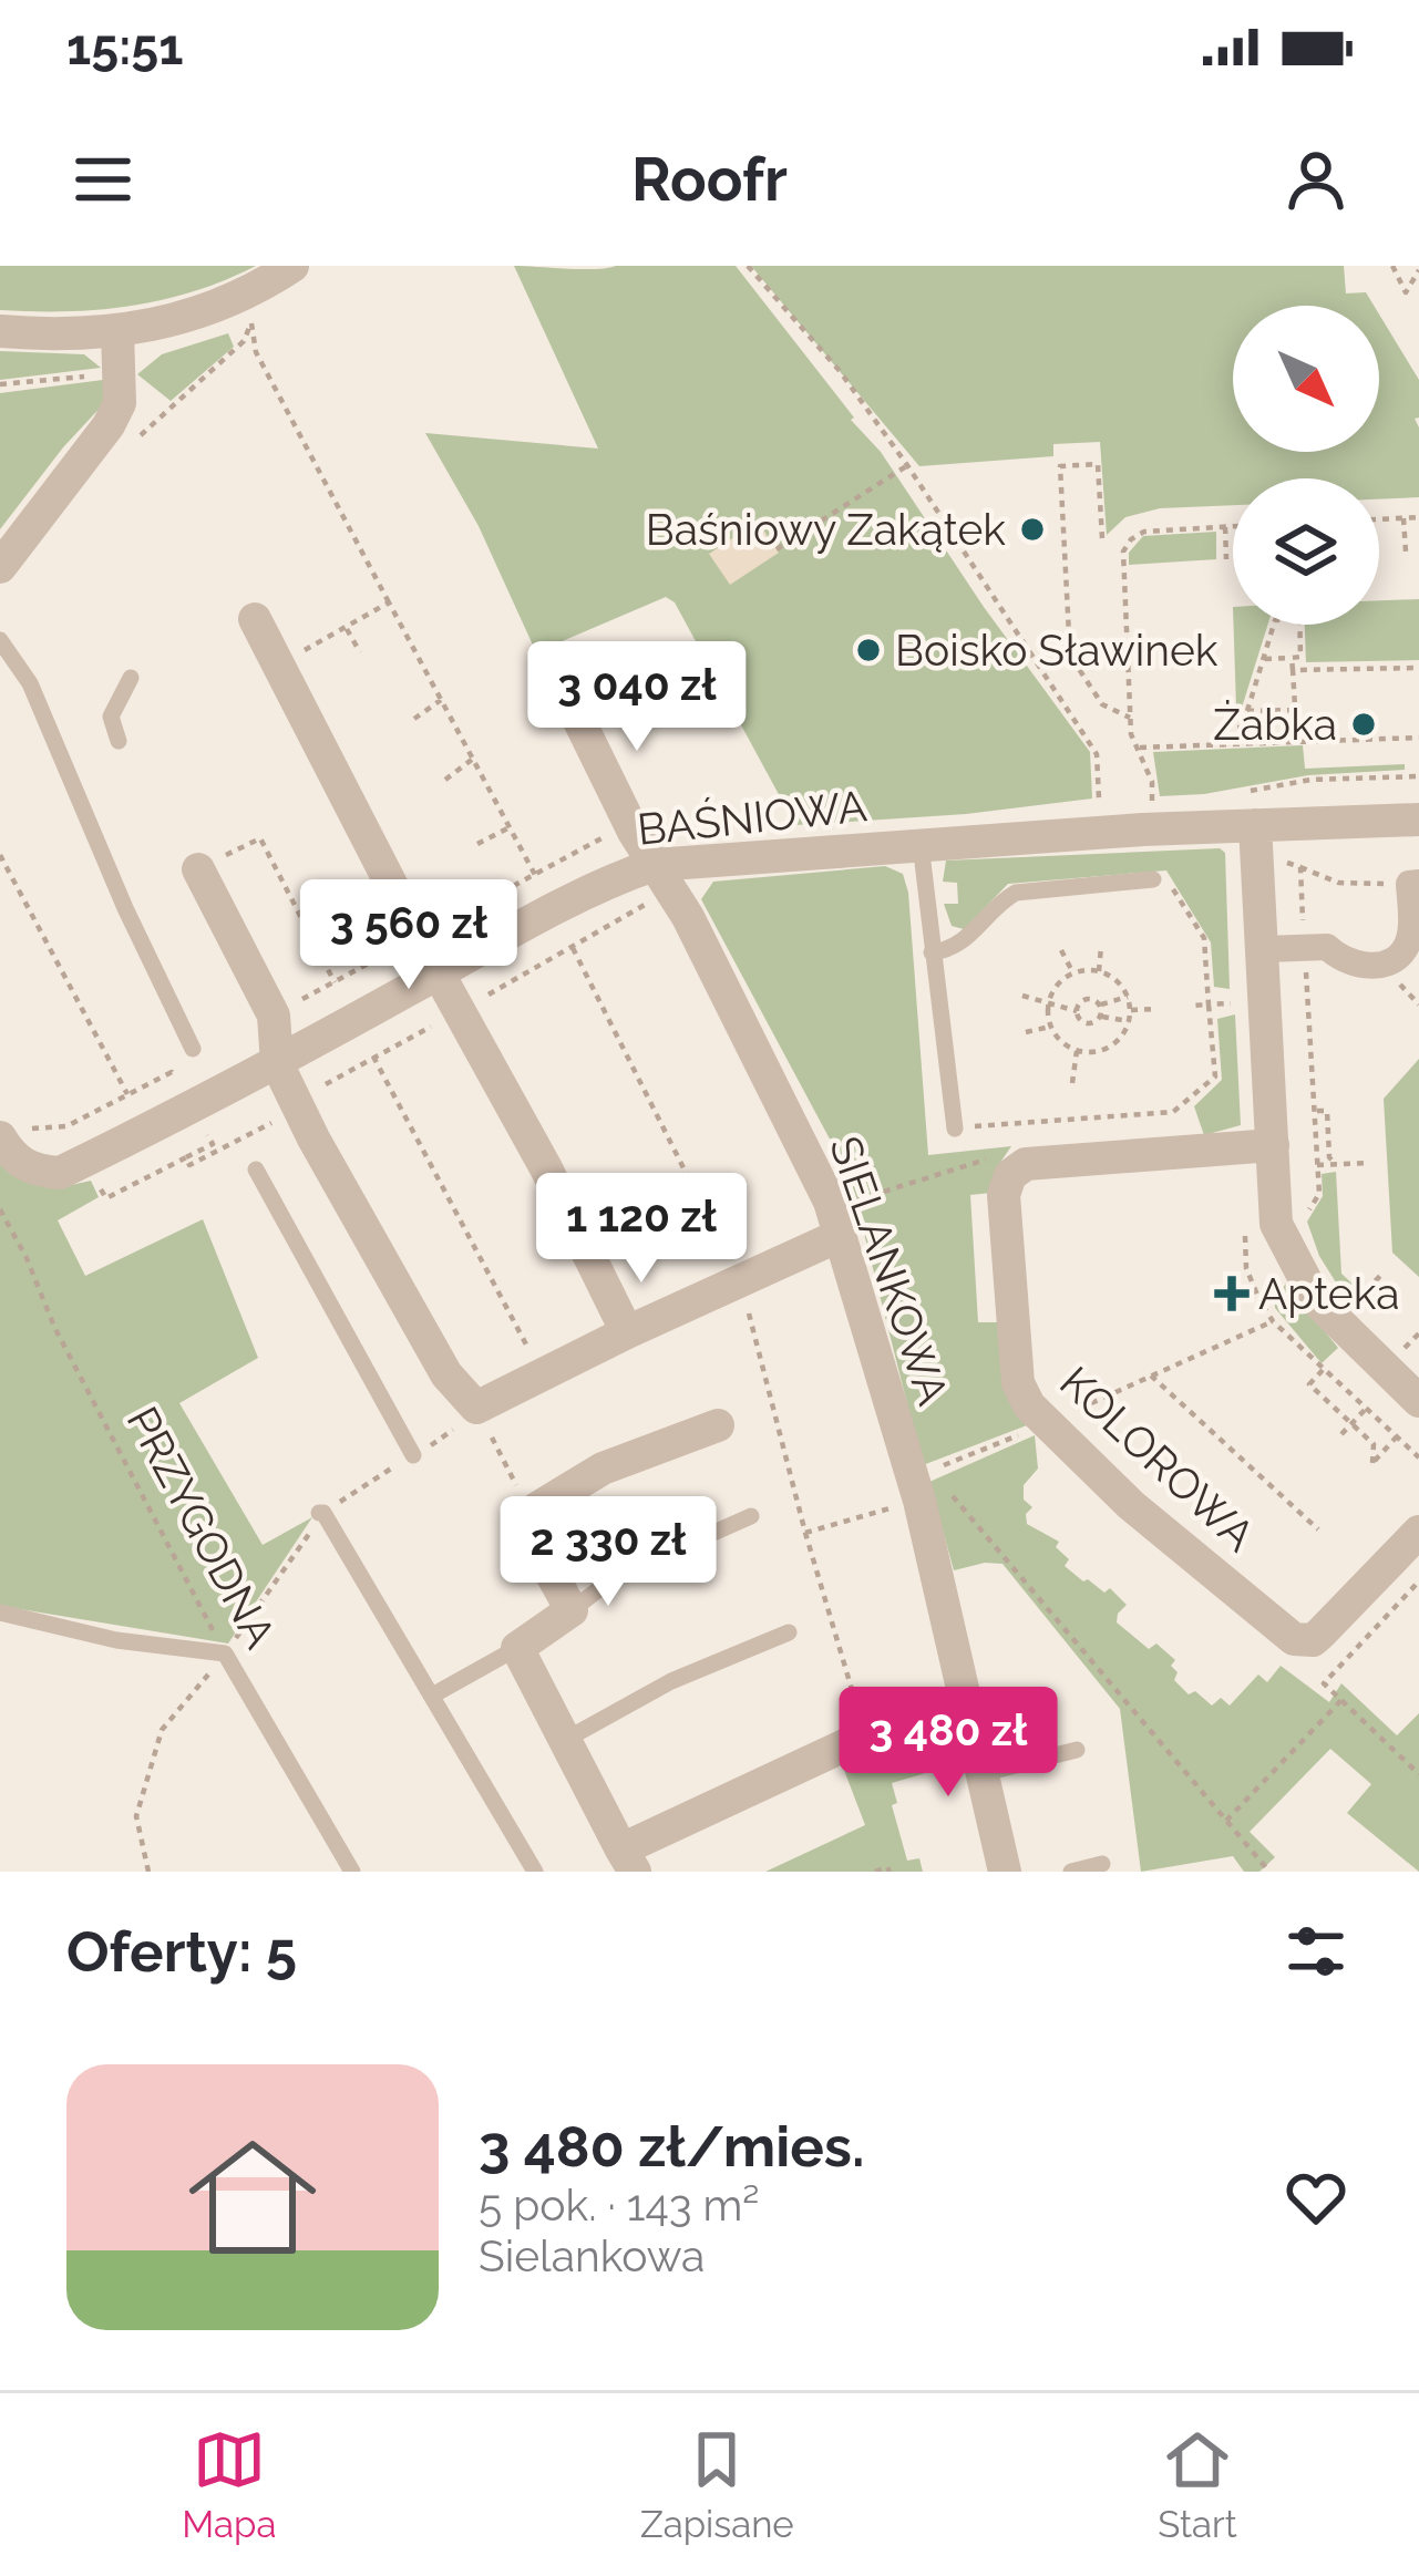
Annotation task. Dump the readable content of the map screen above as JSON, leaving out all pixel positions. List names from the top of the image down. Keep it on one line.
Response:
{"streets":{"street":["BAŚNIOWA","SIELANKOWA","KOLOROWA"],"lane":["PRZYGODNA"]},"crossings":[["BAŚNIOWA","SIELANKOWA"]],"places":{"other":["Baśniowy Zakątek","Boisko Sławinek","Żabka"],"health":["Apteka"]},"north":"bottom right","page":{"status":"15:51","header":"Roofr","price":["3 040 zł","3 560 zł","1 120 zł","2 330 zł","3 480 zł"],"heading":"Oferty: 5","list":[{"name":"3 480 zł/mies.","note":"5 pok. · 143 m² · Sielankowa"}],"tabs":["Mapa","Zapisane","Start"]}}
